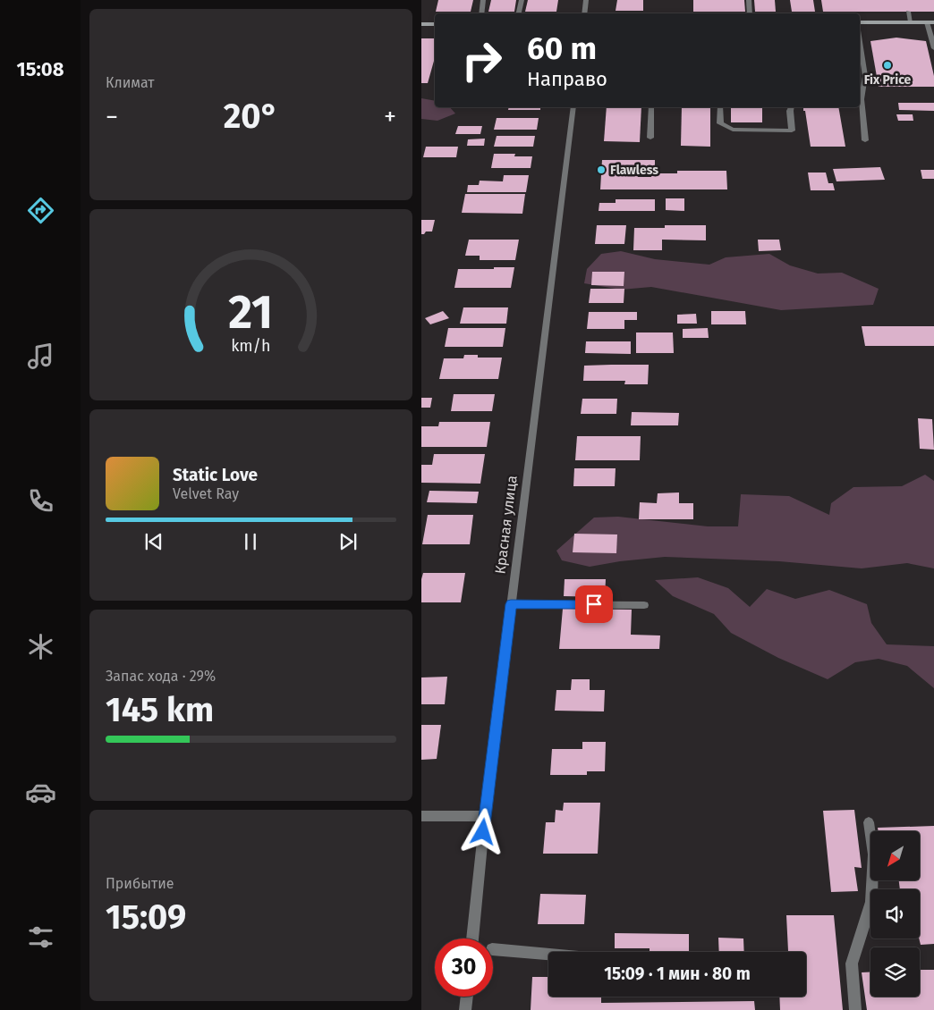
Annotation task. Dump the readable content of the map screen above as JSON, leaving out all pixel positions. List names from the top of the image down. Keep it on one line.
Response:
{"streets":{"street":["Красная улица"]},"places":["Fix Price","Flawless"],"north":"bottom left","page":{"tabs":"15:08","tile":["Климат",["Запас хода · 29%","145 km"],["Прибытие","15:09"]],"turn":["60 m","Направо"],"heat":["−","20°","+"],"song":["Static Love","Velvet Ray"],"limit":"30","trip":"15:09 · 1 мин · 80 m","gauge":["21","km/h"]}}
